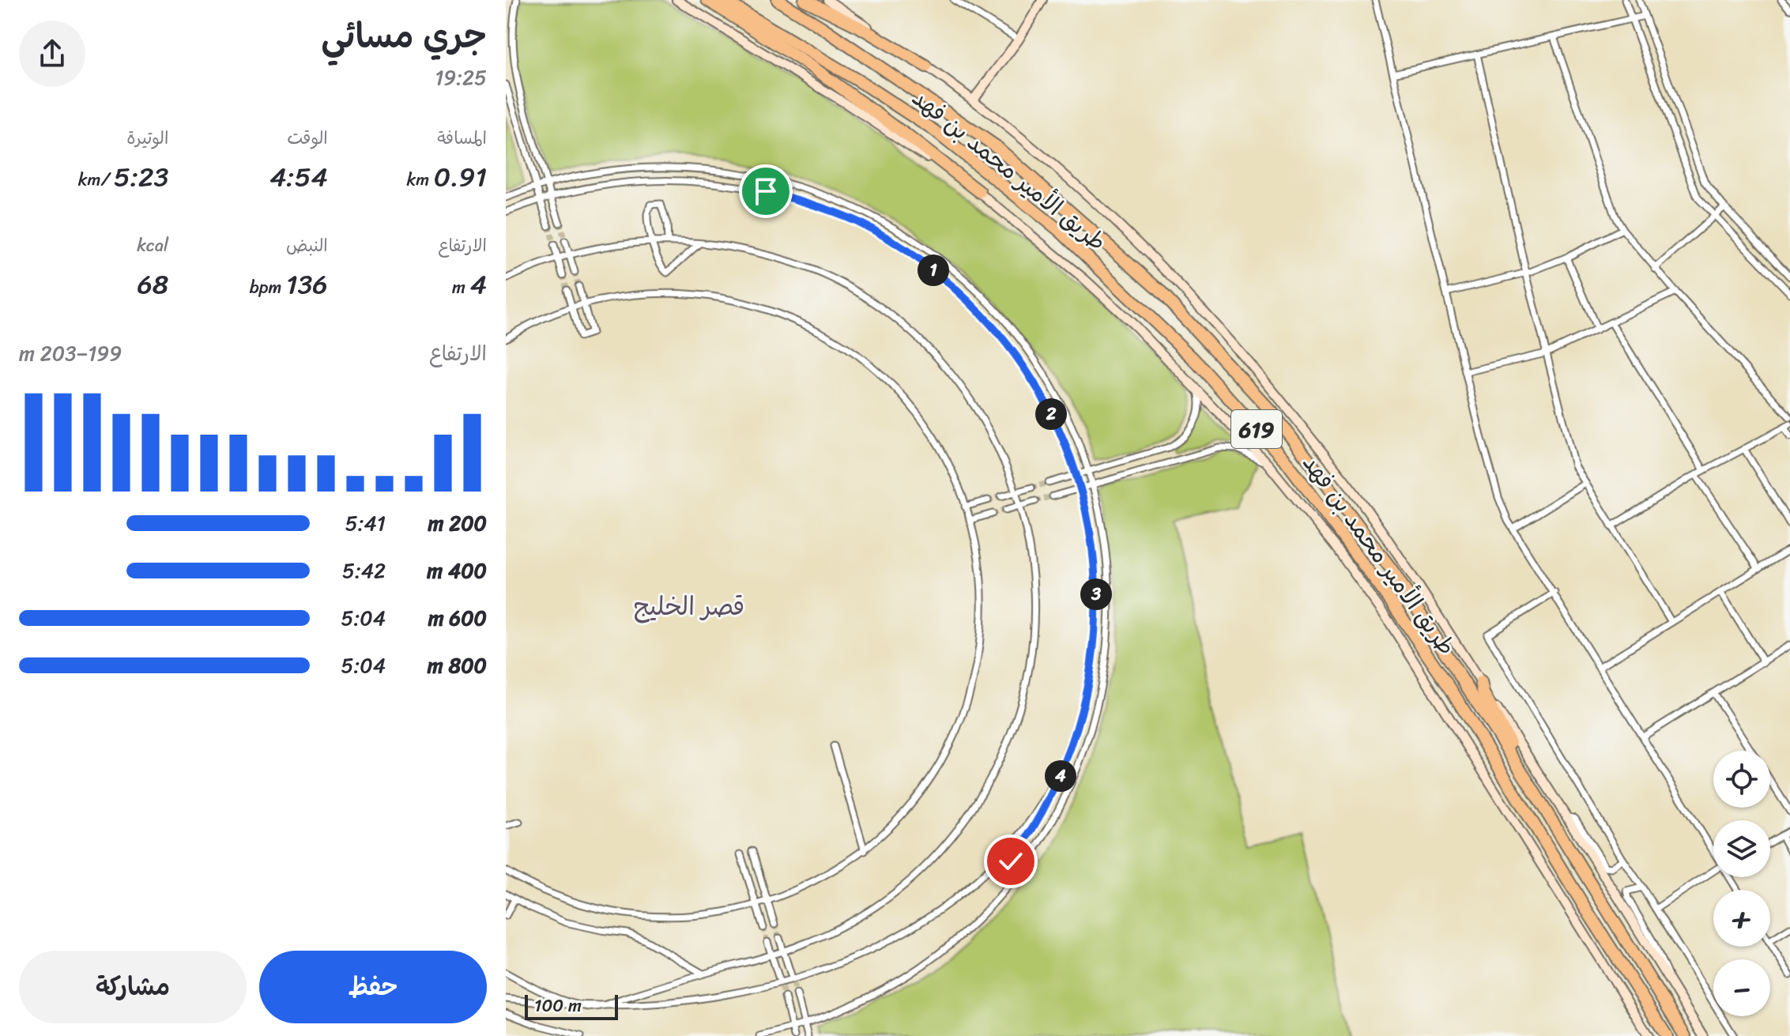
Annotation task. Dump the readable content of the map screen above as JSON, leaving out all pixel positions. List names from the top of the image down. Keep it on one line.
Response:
{"streets":{"highway":["طريق الأمير محمد بن فهد","619"]},"districts":["قصر الخليج"],"scale_bar":"100 m","page":{"heading":["جري مسائي","19:25"],"stats":[["المسافة","0.91 km"],["الوقت","4:54"],["الوتيرة","5:23 /km"],["الارتفاع","4 m"],["النبض","136 bpm"],["kcal","68"]],"pins":["1","2","3","4"],"chart":["الارتفاع","199–203 m"],"list":[{"name":"200 m","note":"5:41"},{"name":"400 m","note":"5:42"},{"name":"600 m","note":"5:04"},{"name":"800 m","note":"5:04"}],"map_buttons":["+","−"],"buttons":["حفظ","مشاركة"],"scale":"100 m"}}
